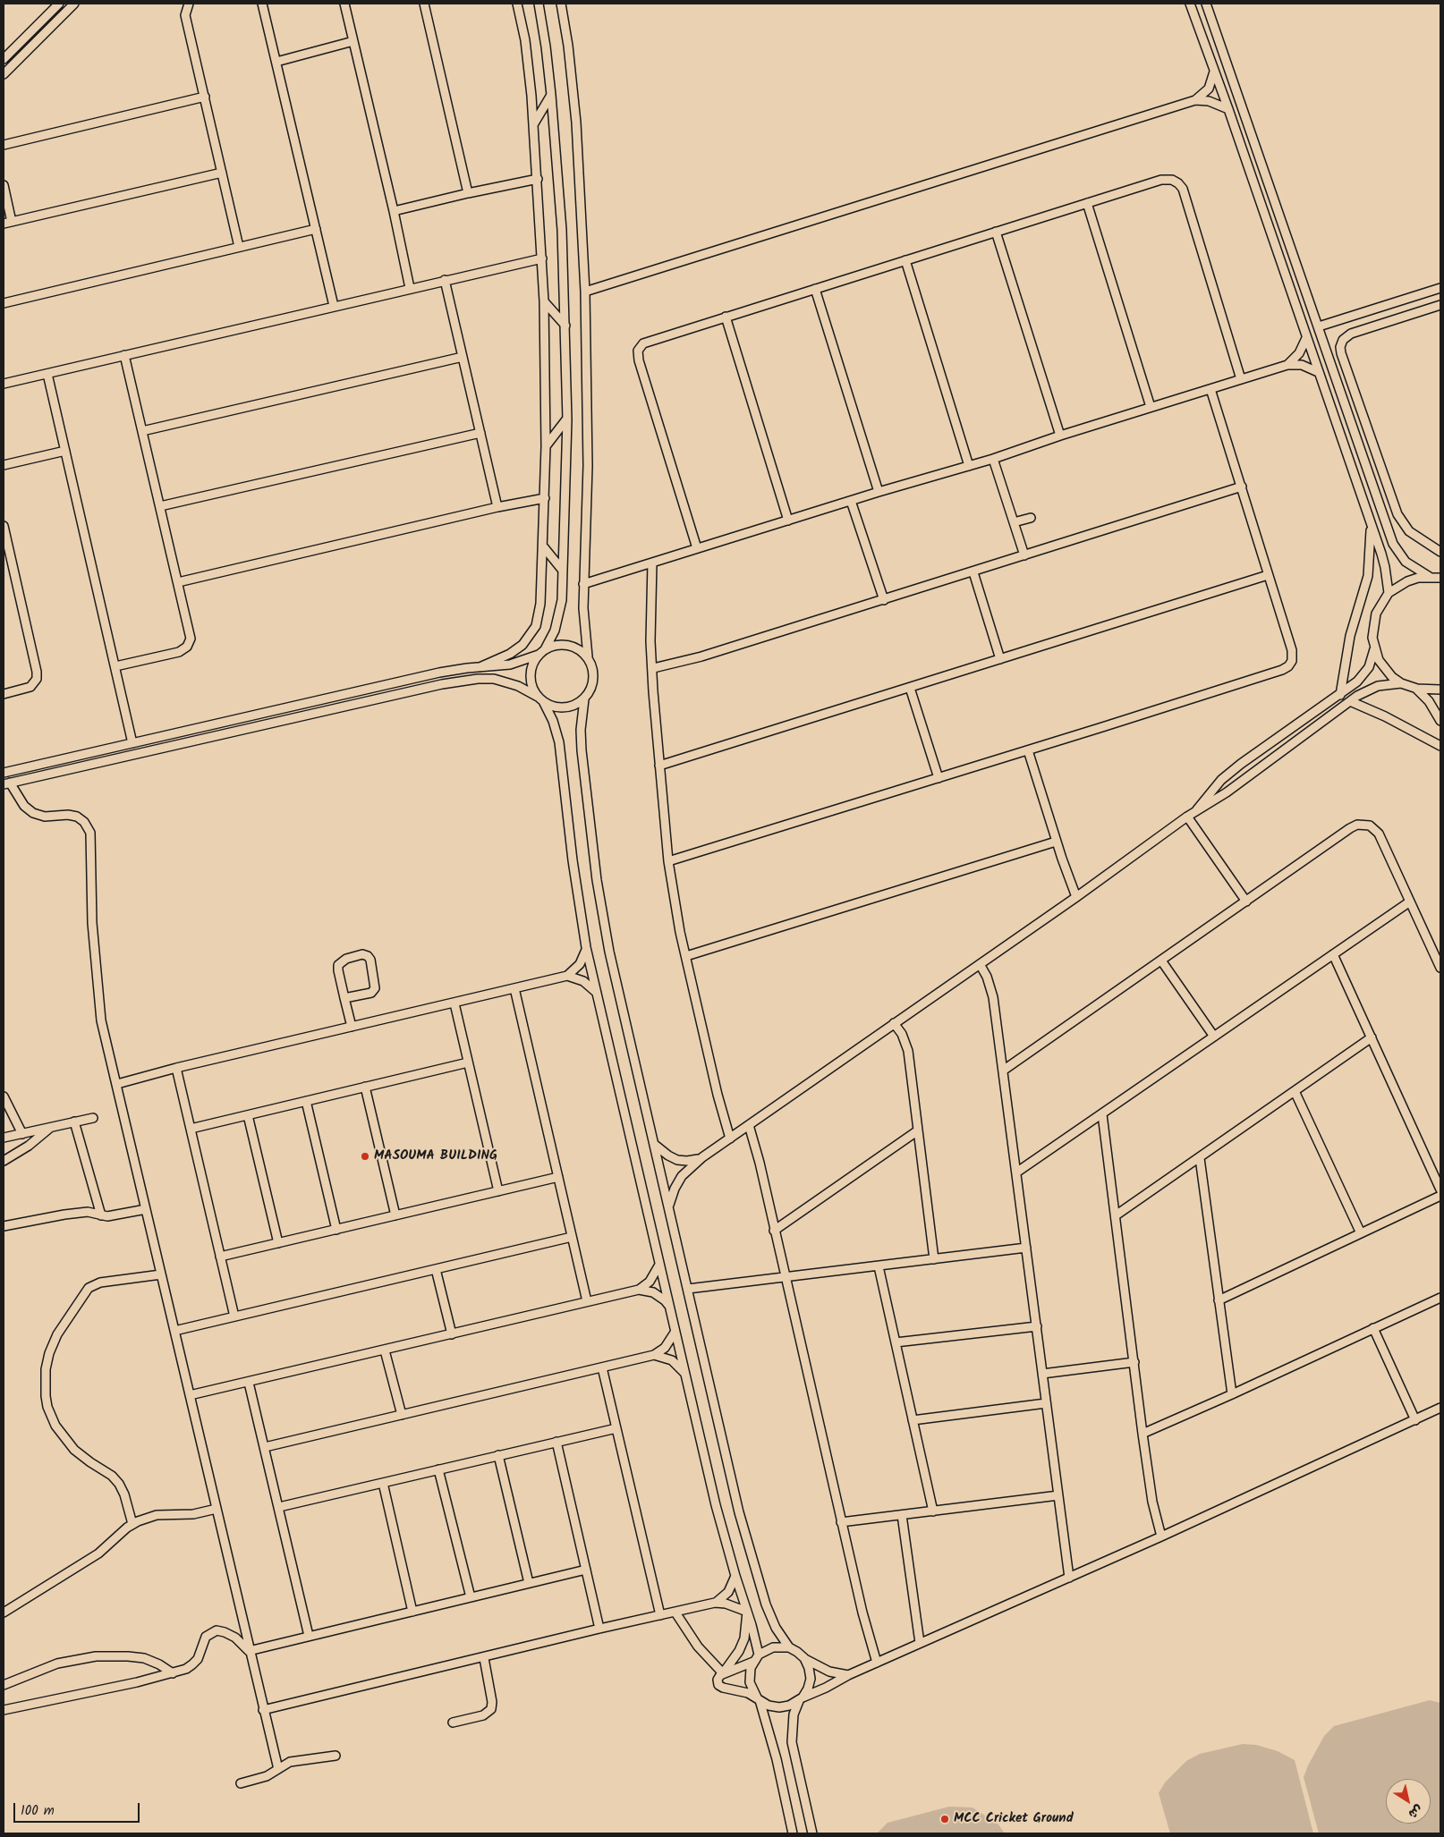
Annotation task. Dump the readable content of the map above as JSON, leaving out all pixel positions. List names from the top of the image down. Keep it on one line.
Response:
{"places":["MASOUMA BUILDING","MCC Cricket Ground"],"scale_bar":"100 m","north":"bottom right"}
